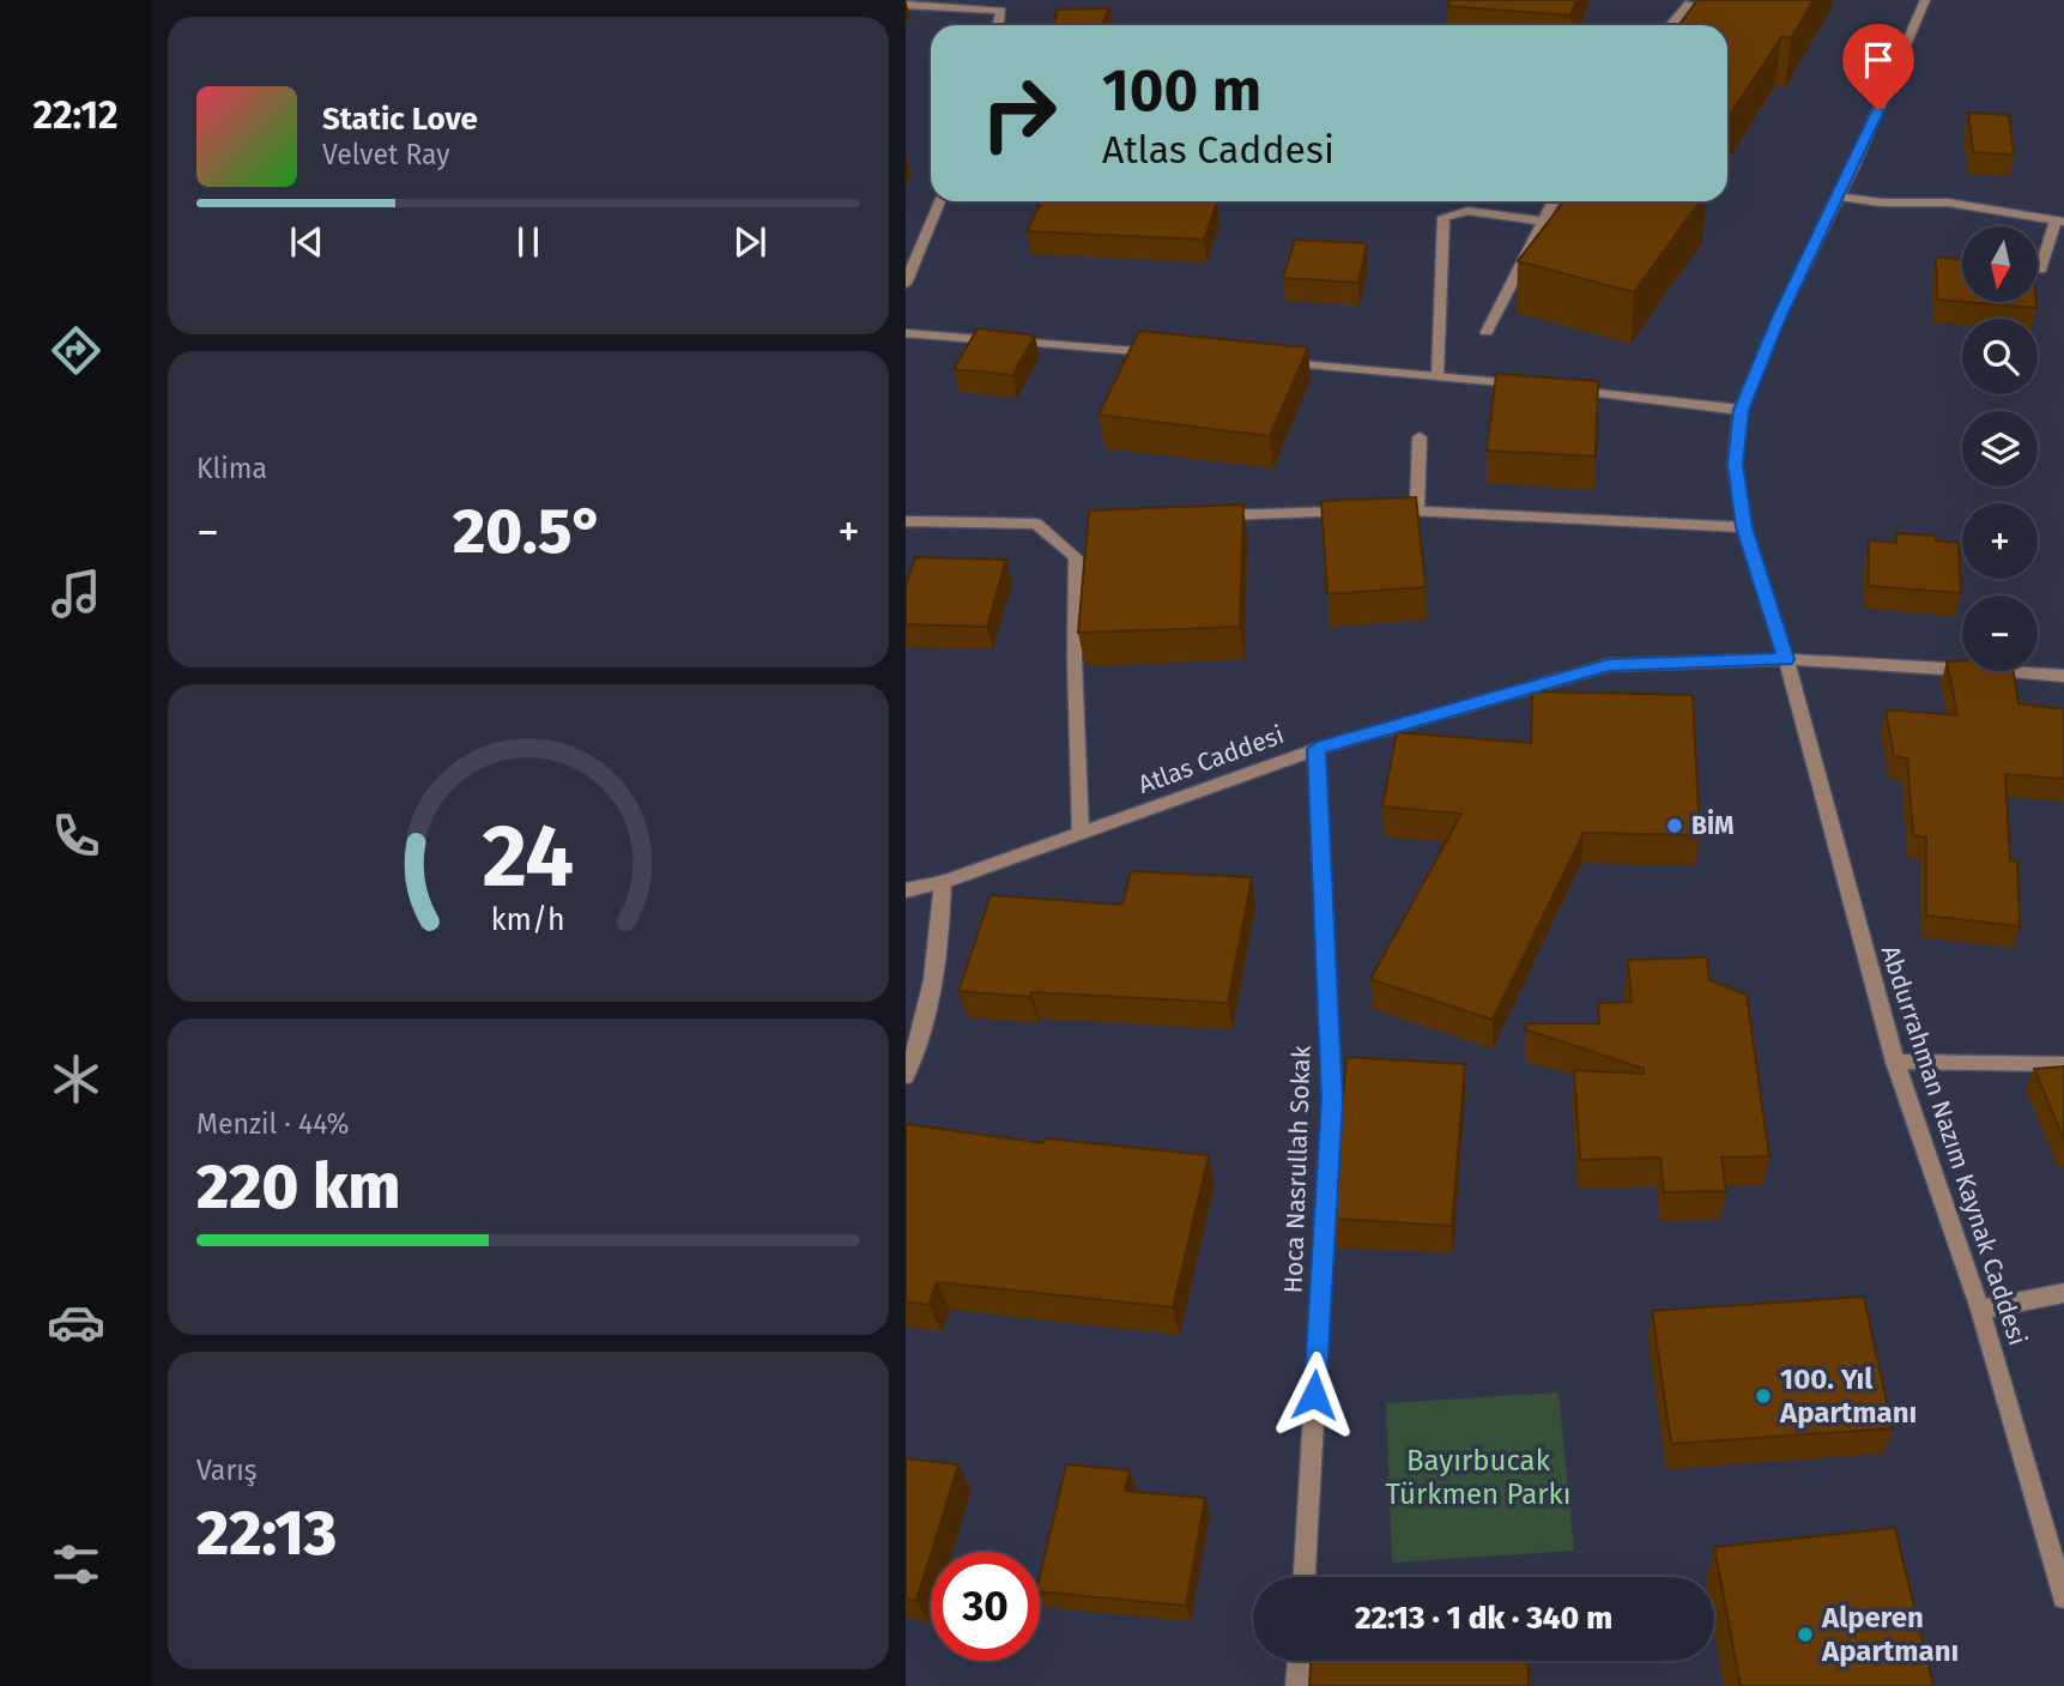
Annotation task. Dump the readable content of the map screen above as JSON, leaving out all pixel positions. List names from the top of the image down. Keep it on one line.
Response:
{"streets":{"street":["Atlas Caddesi","Abdurrahman Nazım Kaynak Caddesi","Hoca Nasrullah Sokak"]},"crossings":[["Atlas Caddesi","Abdurrahman Nazım Kaynak Caddesi"],["Atlas Caddesi","Hoca Nasrullah Sokak"]],"parks":["Bayırbucak Türkmen Parkı"],"places":["BİM","100. Yıl Apartmanı","Alperen Apartmanı"],"north":"bottom","page":{"tabs":"22:12","turn":["100 m","Atlas Caddesi"],"song":["Static Love","Velvet Ray"],"map_buttons":["+","−"],"tile":["Klima",["Menzil · 44%","220 km"],["Varış","22:13"]],"heat":["−","20.5°","+"],"limit":"30","trip":"22:13 · 1 dk · 340 m","gauge":["24","km/h"]}}
